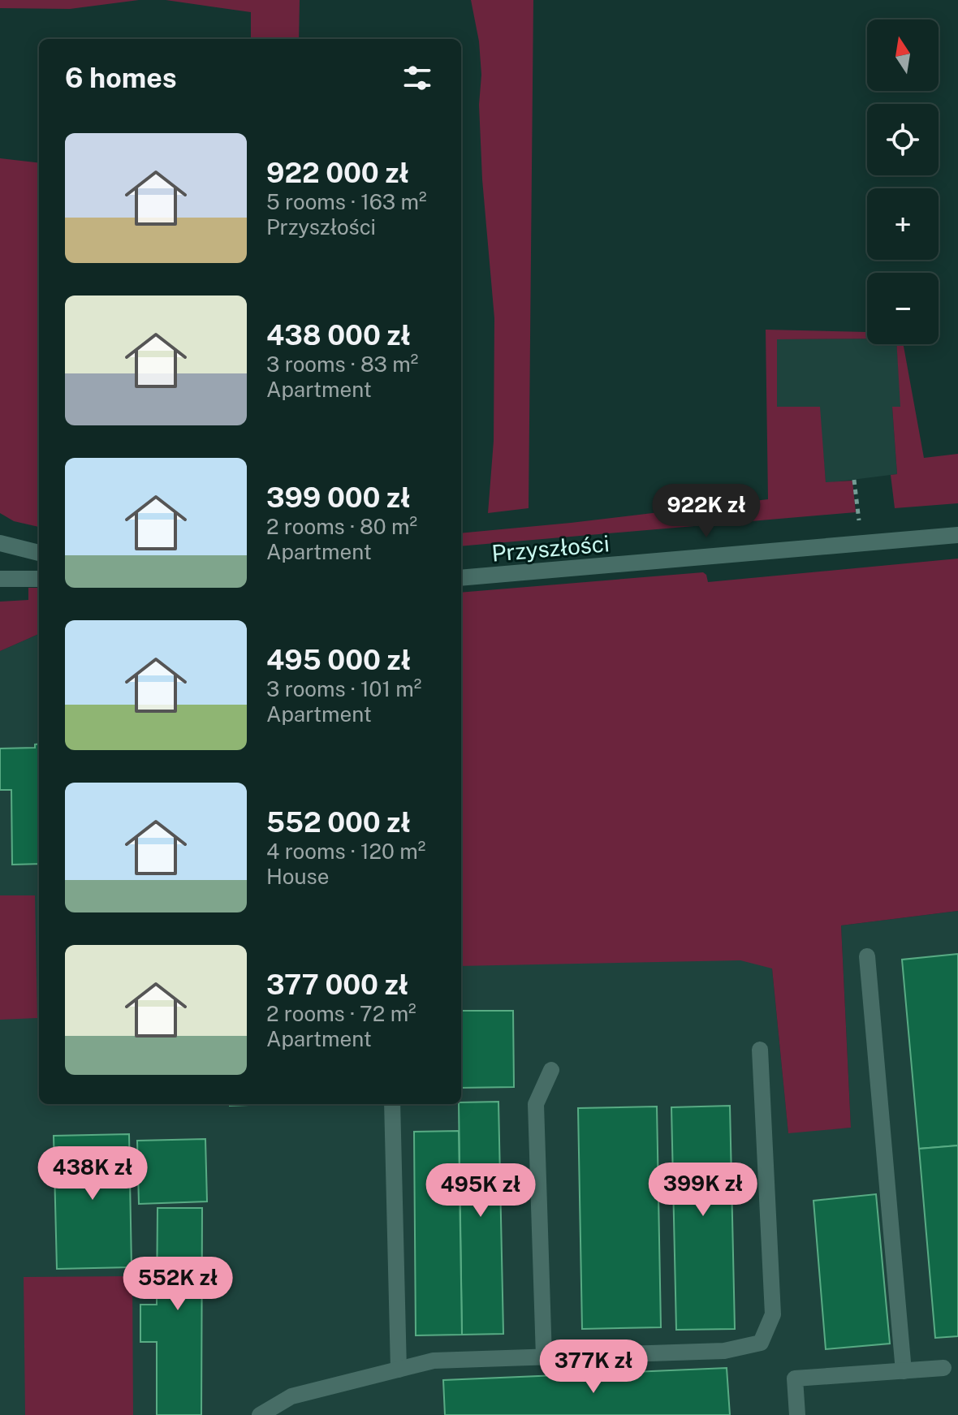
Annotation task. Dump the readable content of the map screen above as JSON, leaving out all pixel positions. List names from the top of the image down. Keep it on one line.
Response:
{"streets":{"street":["Przyszłości"]},"north":"top","page":{"map_buttons":["+","−"],"heading":"6 homes","list":[{"name":"922 000 zł","note":"5 rooms · 163 m² · Przyszłości"},{"name":"438 000 zł","note":"3 rooms · 83 m² · Apartment"},{"name":"399 000 zł","note":"2 rooms · 80 m² · Apartment"},{"name":"495 000 zł","note":"3 rooms · 101 m² · Apartment"},{"name":"552 000 zł","note":"4 rooms · 120 m² · House"},{"name":"377 000 zł","note":"2 rooms · 72 m² · Apartment"}],"price":["922K zł","438K zł","399K zł","495K zł","552K zł","377K zł"]}}
